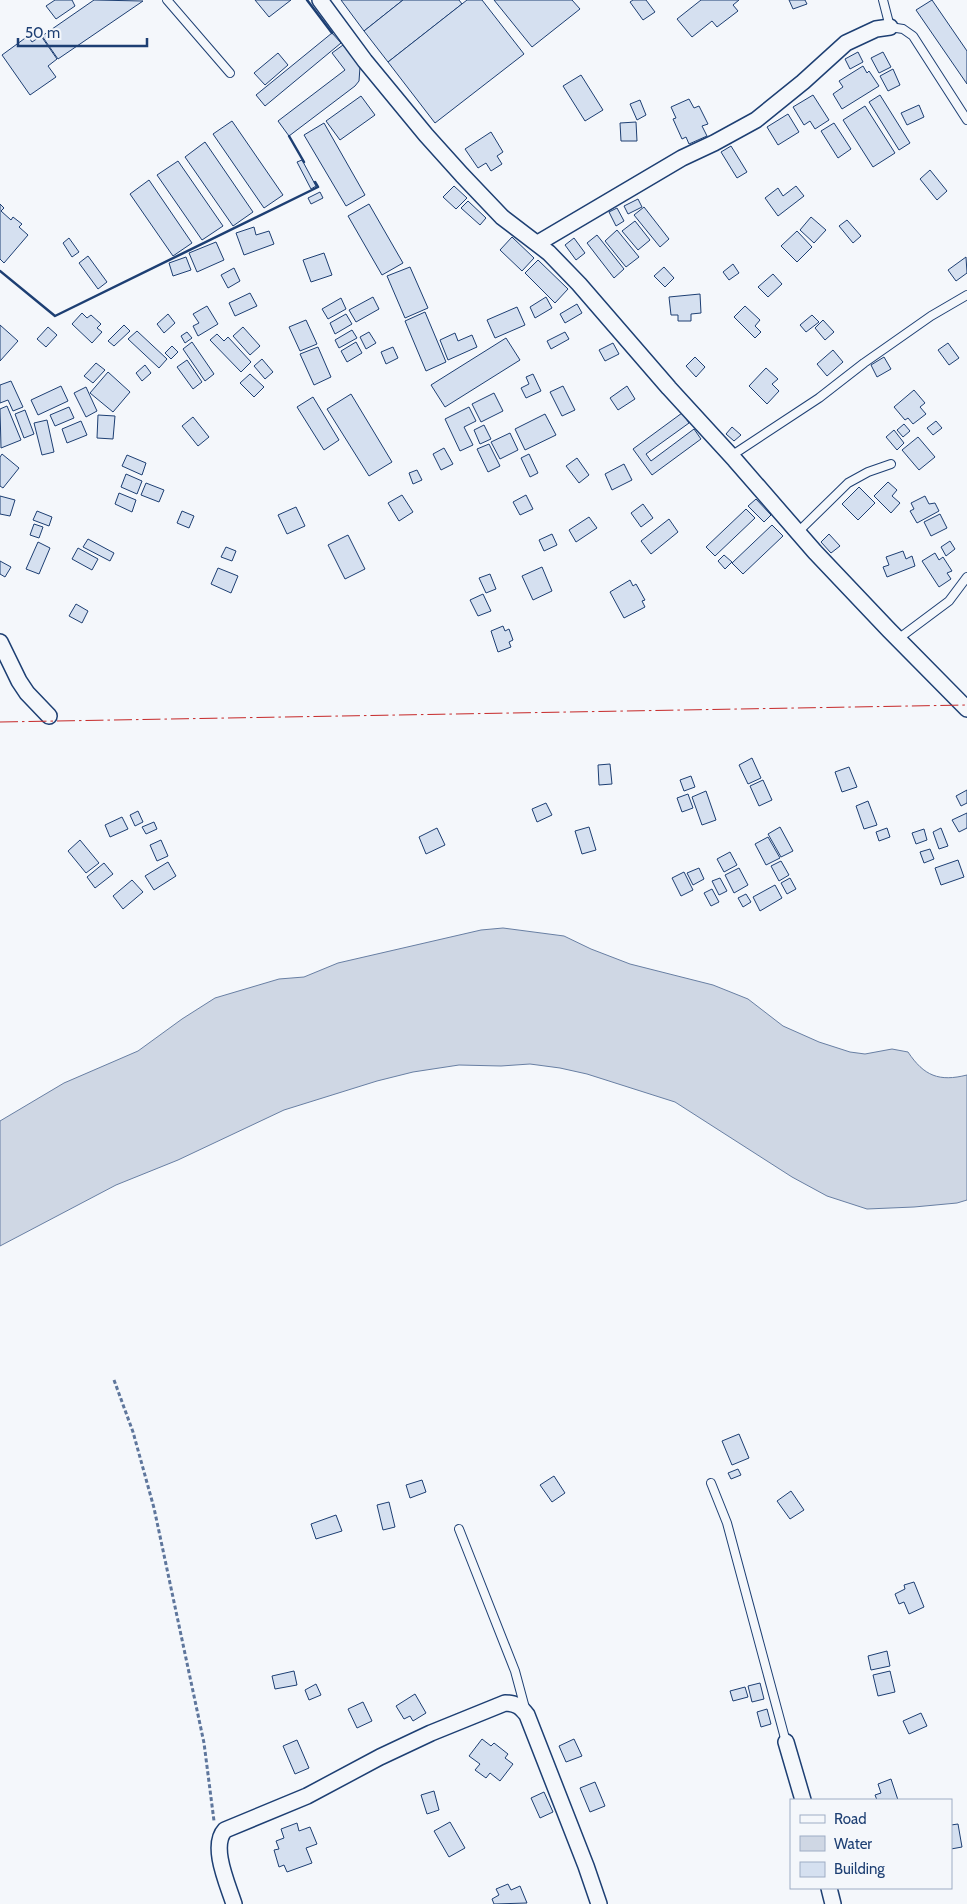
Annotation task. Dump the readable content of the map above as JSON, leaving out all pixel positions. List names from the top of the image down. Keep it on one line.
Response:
{"legend":["Road","Water","Building"],"scale_bar":"50 m"}
